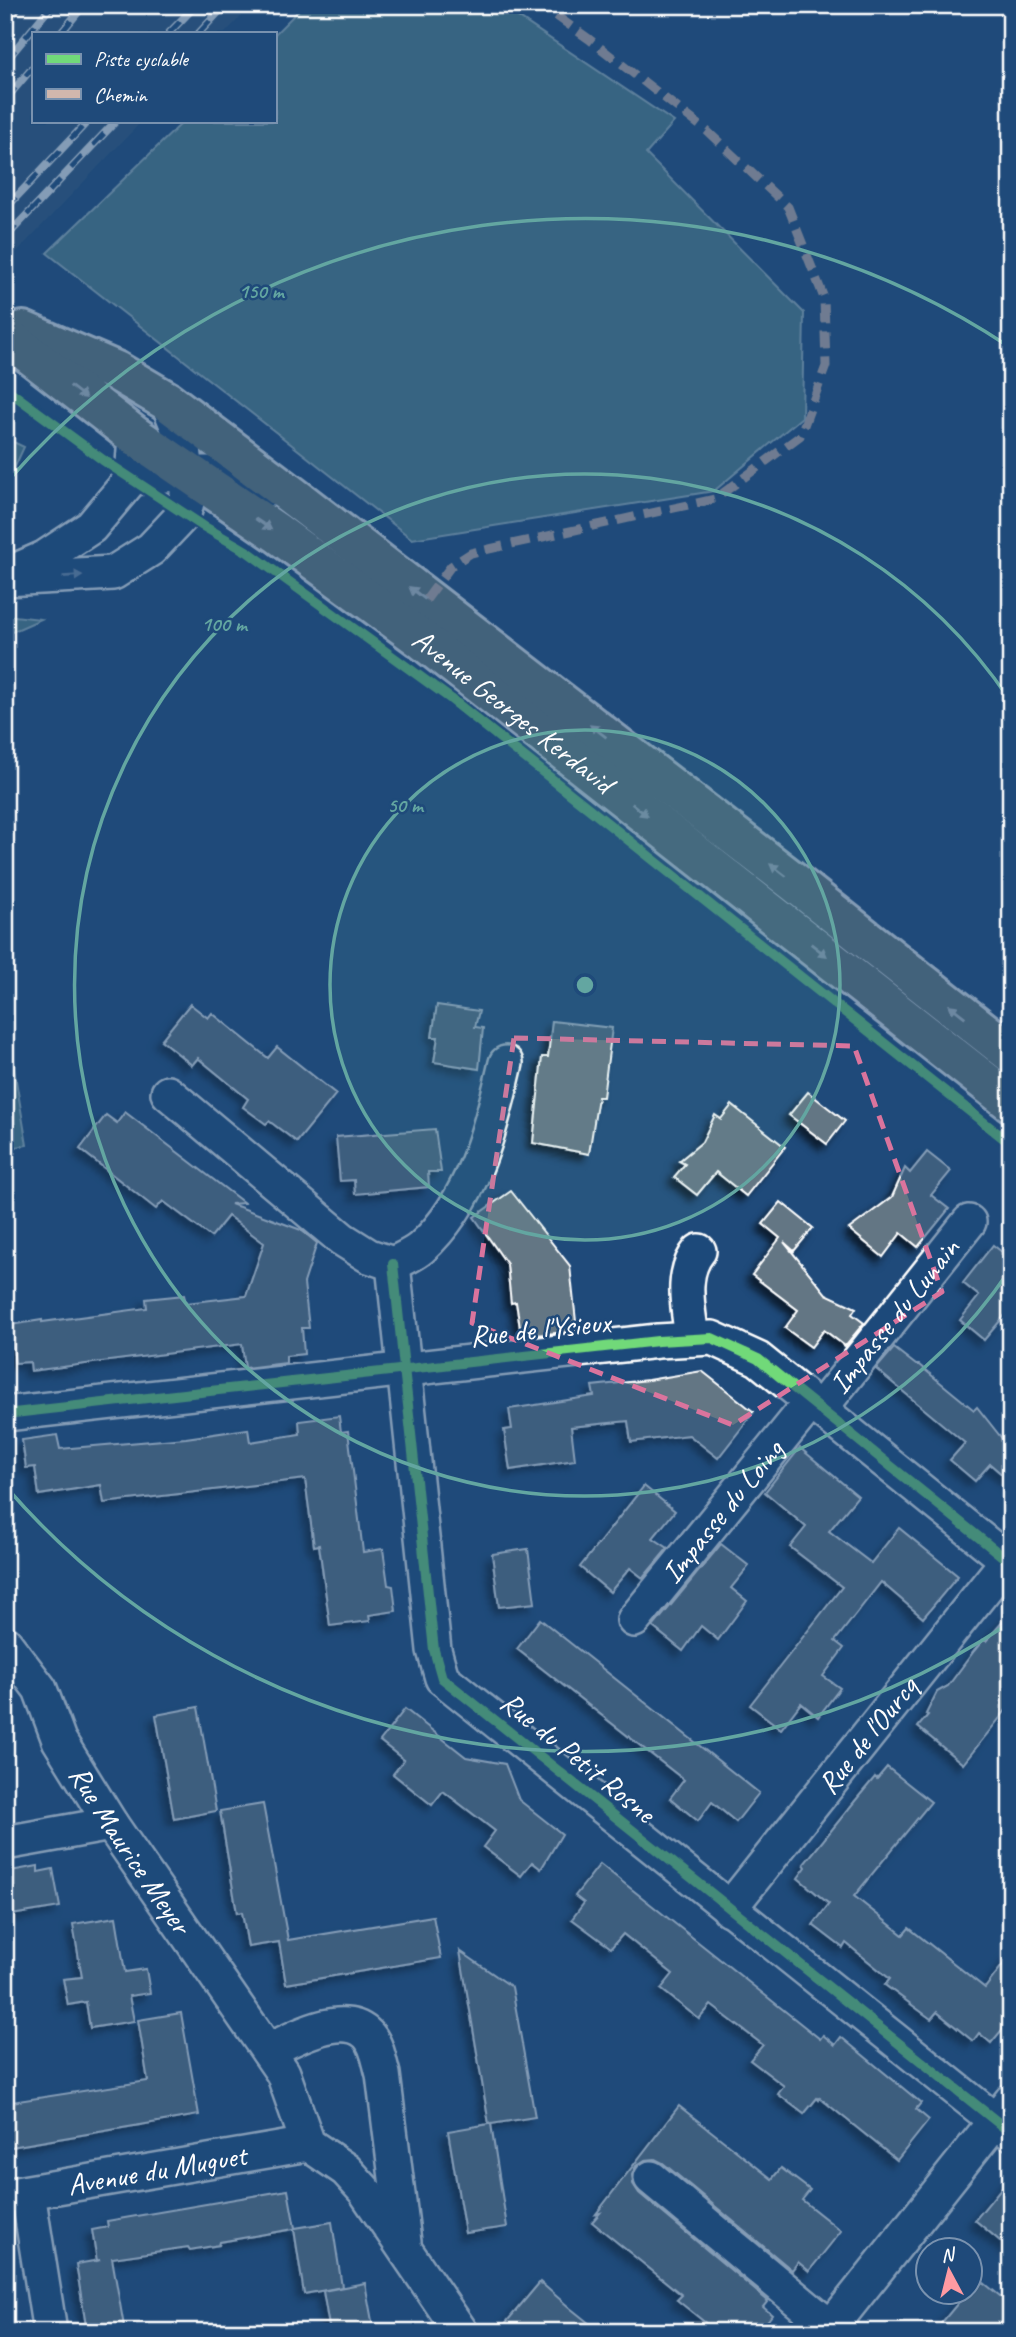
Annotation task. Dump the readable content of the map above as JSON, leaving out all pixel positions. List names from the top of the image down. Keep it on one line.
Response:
{"streets":{"main road":["Avenue Georges Kerdavid"],"street":["Impasse du Lunain","Rue de l'Ysieux","Impasse du Loing","Rue de l'Ourcq","Rue du Petit Rosne","Rue Maurice Meyer","Avenue du Muguet"]},"crossings":[["Impasse du Lunain","Rue de l'Ysieux"],["Impasse du Lunain","Impasse du Loing"],["Rue de l'Ysieux","Impasse du Loing"],["Rue de l'Ysieux","Rue de l'Ourcq"],["Rue de l'Ysieux","Rue du Petit Rosne"],["Rue de l'Ourcq","Rue du Petit Rosne"],["Rue Maurice Meyer","Avenue du Muguet"]],"legend":["Piste cyclable","Chemin"],"north":"top","rings":["150 m","100 m","50 m"]}
